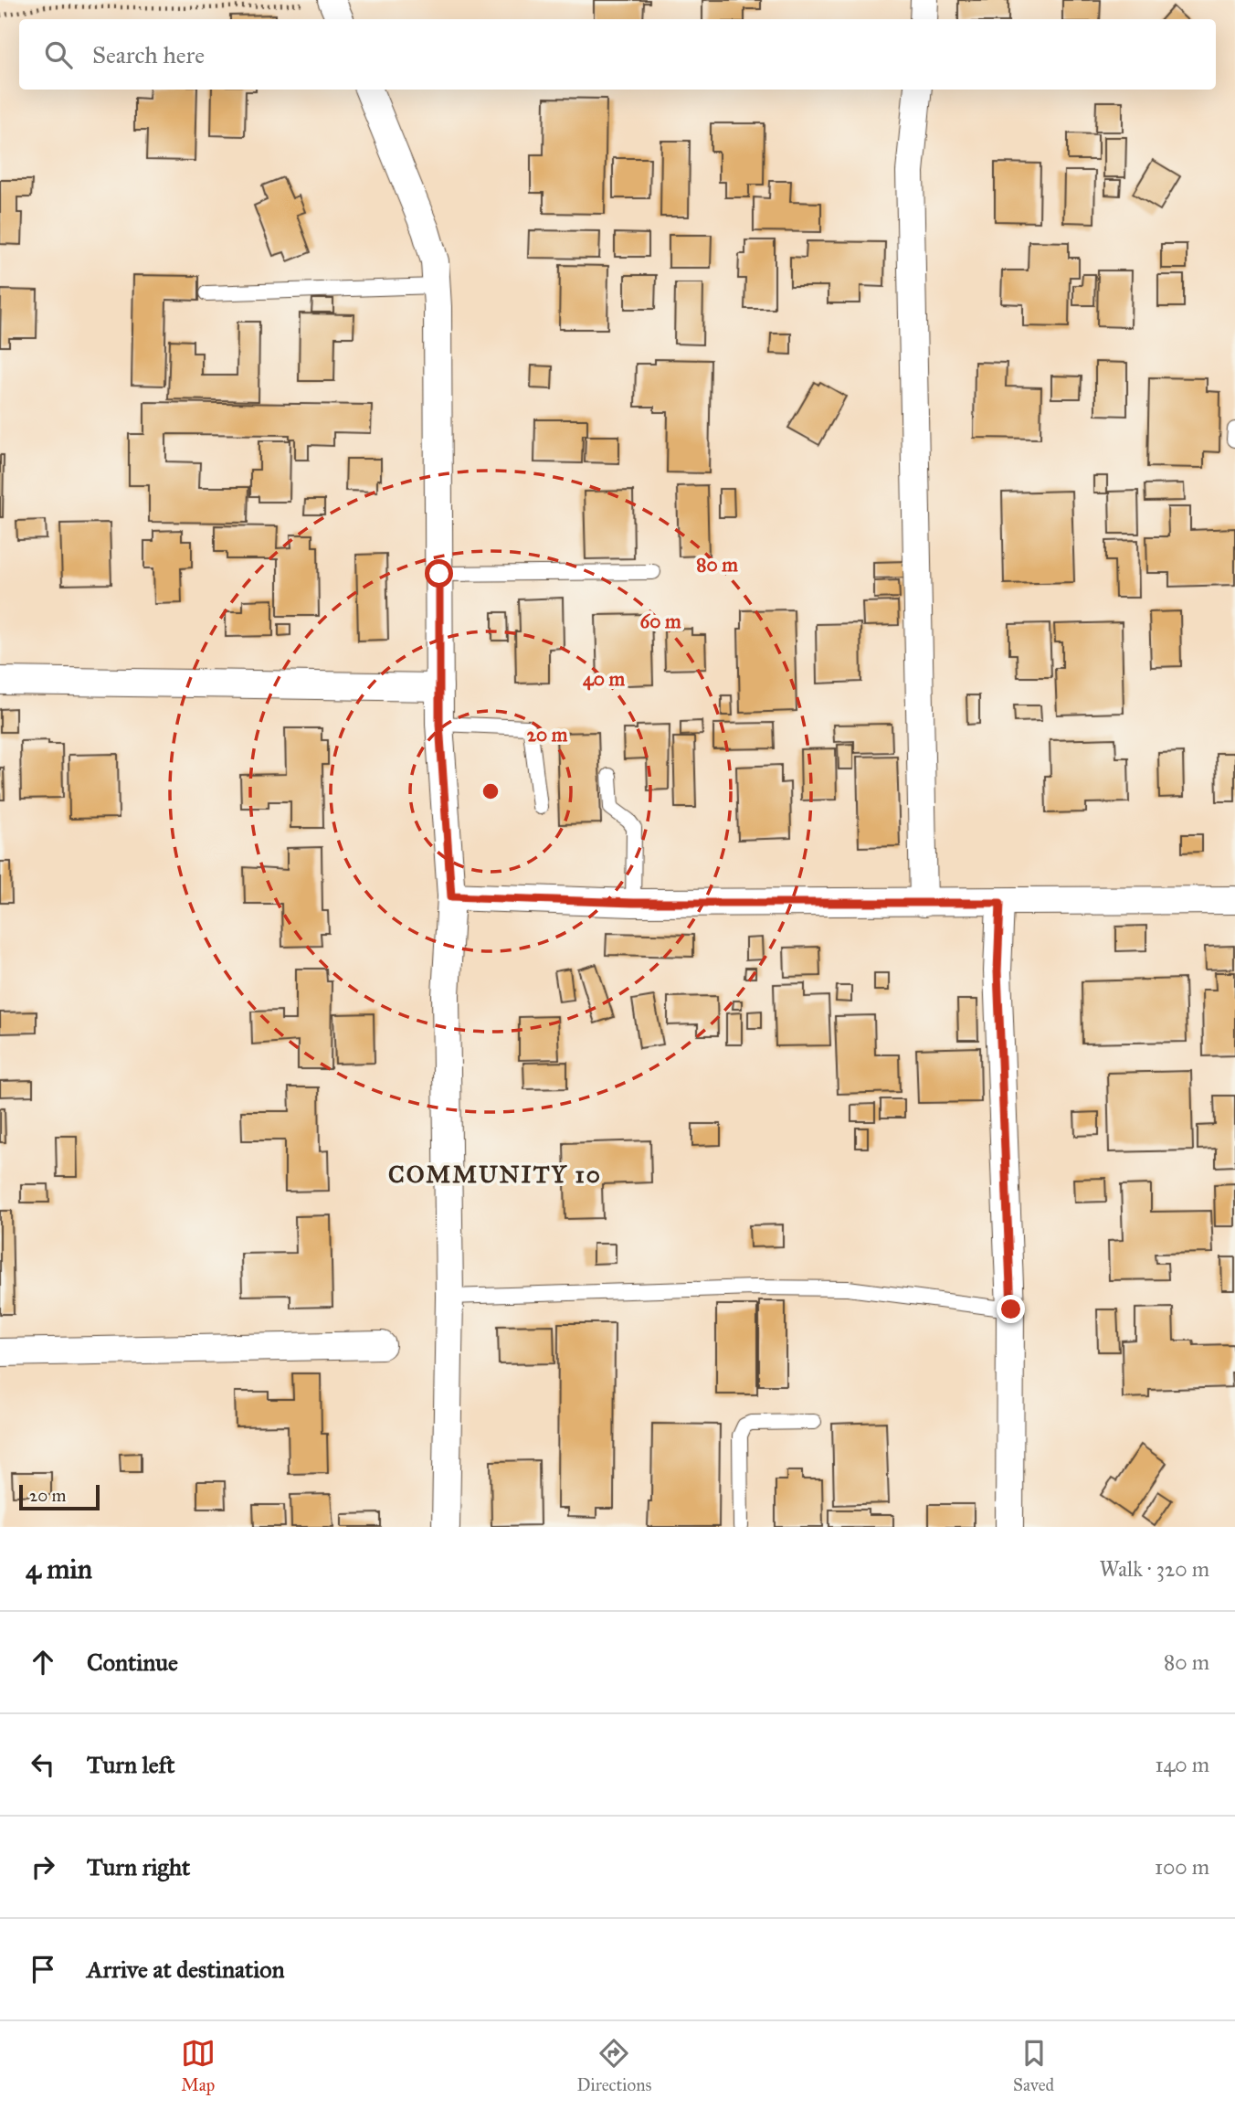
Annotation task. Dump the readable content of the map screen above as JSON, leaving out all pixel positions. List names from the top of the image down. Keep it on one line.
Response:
{"districts":["COMMUNITY 10"],"scale_bar":"20 m","page":{"search":"Search here","scale":"20 m","heading":["4 min","Walk · 320 m"],"list":[["Continue","80 m"],["Turn left","140 m"],["Turn right","100 m"],"Arrive at destination"],"nav":["Map","Directions","Saved"]},"rings":["80 m","60 m","40 m","20 m"]}
